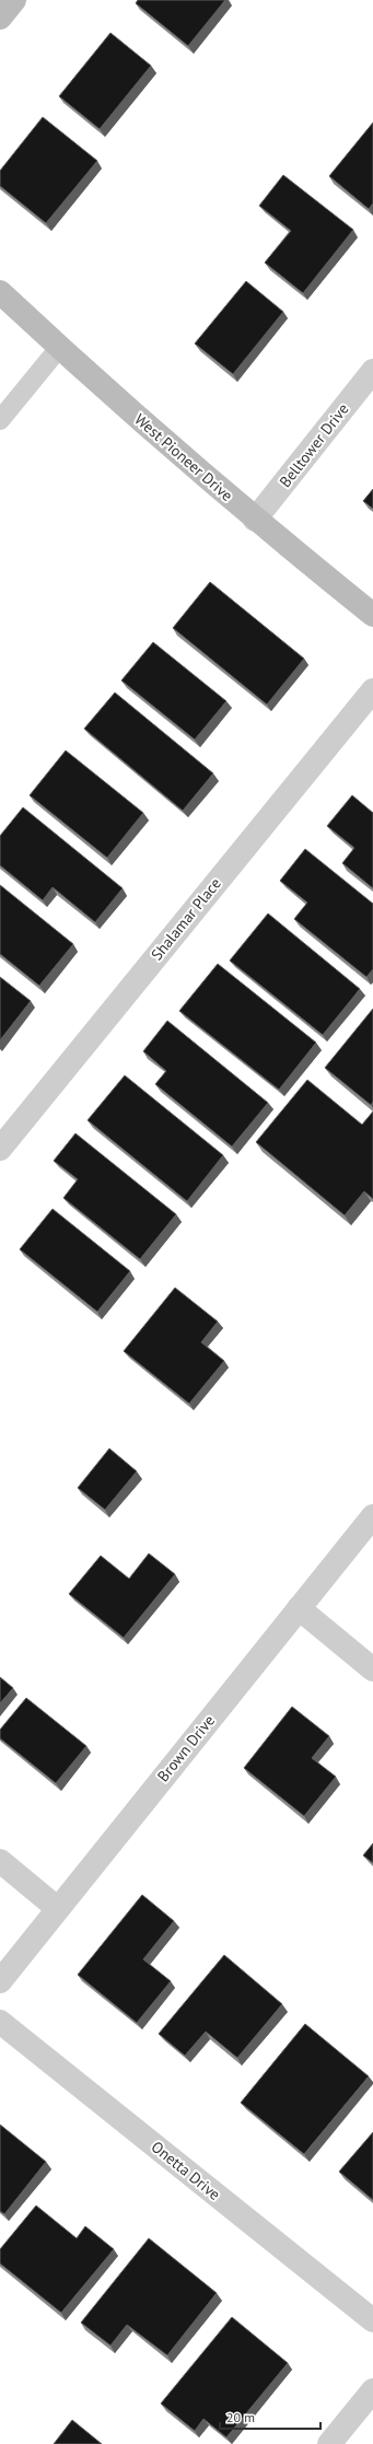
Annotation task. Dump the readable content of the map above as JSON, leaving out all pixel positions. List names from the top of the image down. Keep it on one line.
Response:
{"streets":{"main road":["West Pioneer Drive"],"street":["Belltower Drive","Shalamar Place","Brown Drive","Onetta Drive"]},"crossings":[["Belltower Drive","West Pioneer Drive"]],"scale_bar":"20 m"}
